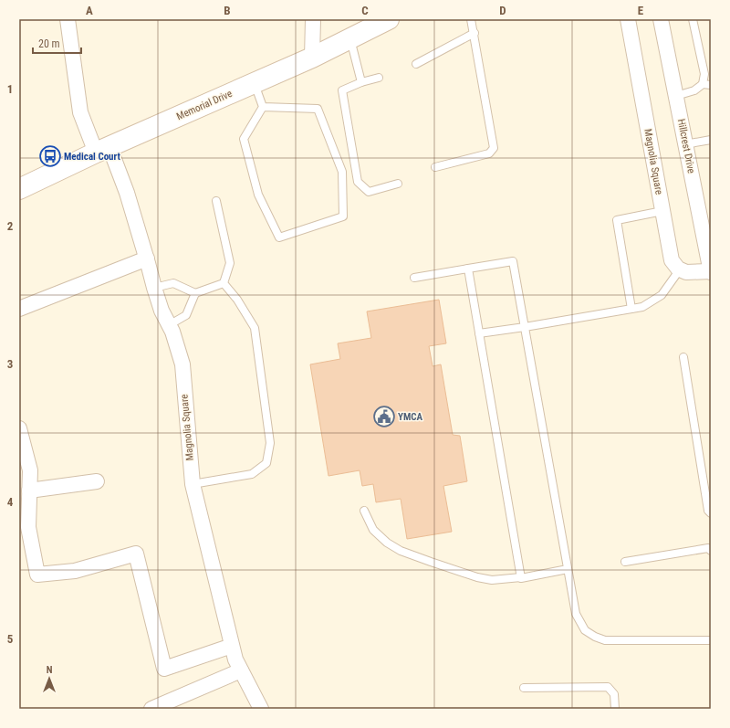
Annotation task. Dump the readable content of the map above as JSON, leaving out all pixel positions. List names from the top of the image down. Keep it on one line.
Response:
{"streets":{"main road":["Memorial Drive"],"street":["Hillcrest Drive","Magnolia Square"]},"crossings":[["Memorial Drive","Magnolia Square"]],"places":{"bus stop":["Medical Court"],"public building":["YMCA"]},"scale_bar":"20 m","north":"top","grid":{"columns":["A","B","C","D","E"],"rows":["1","2","3","4","5"]}}
